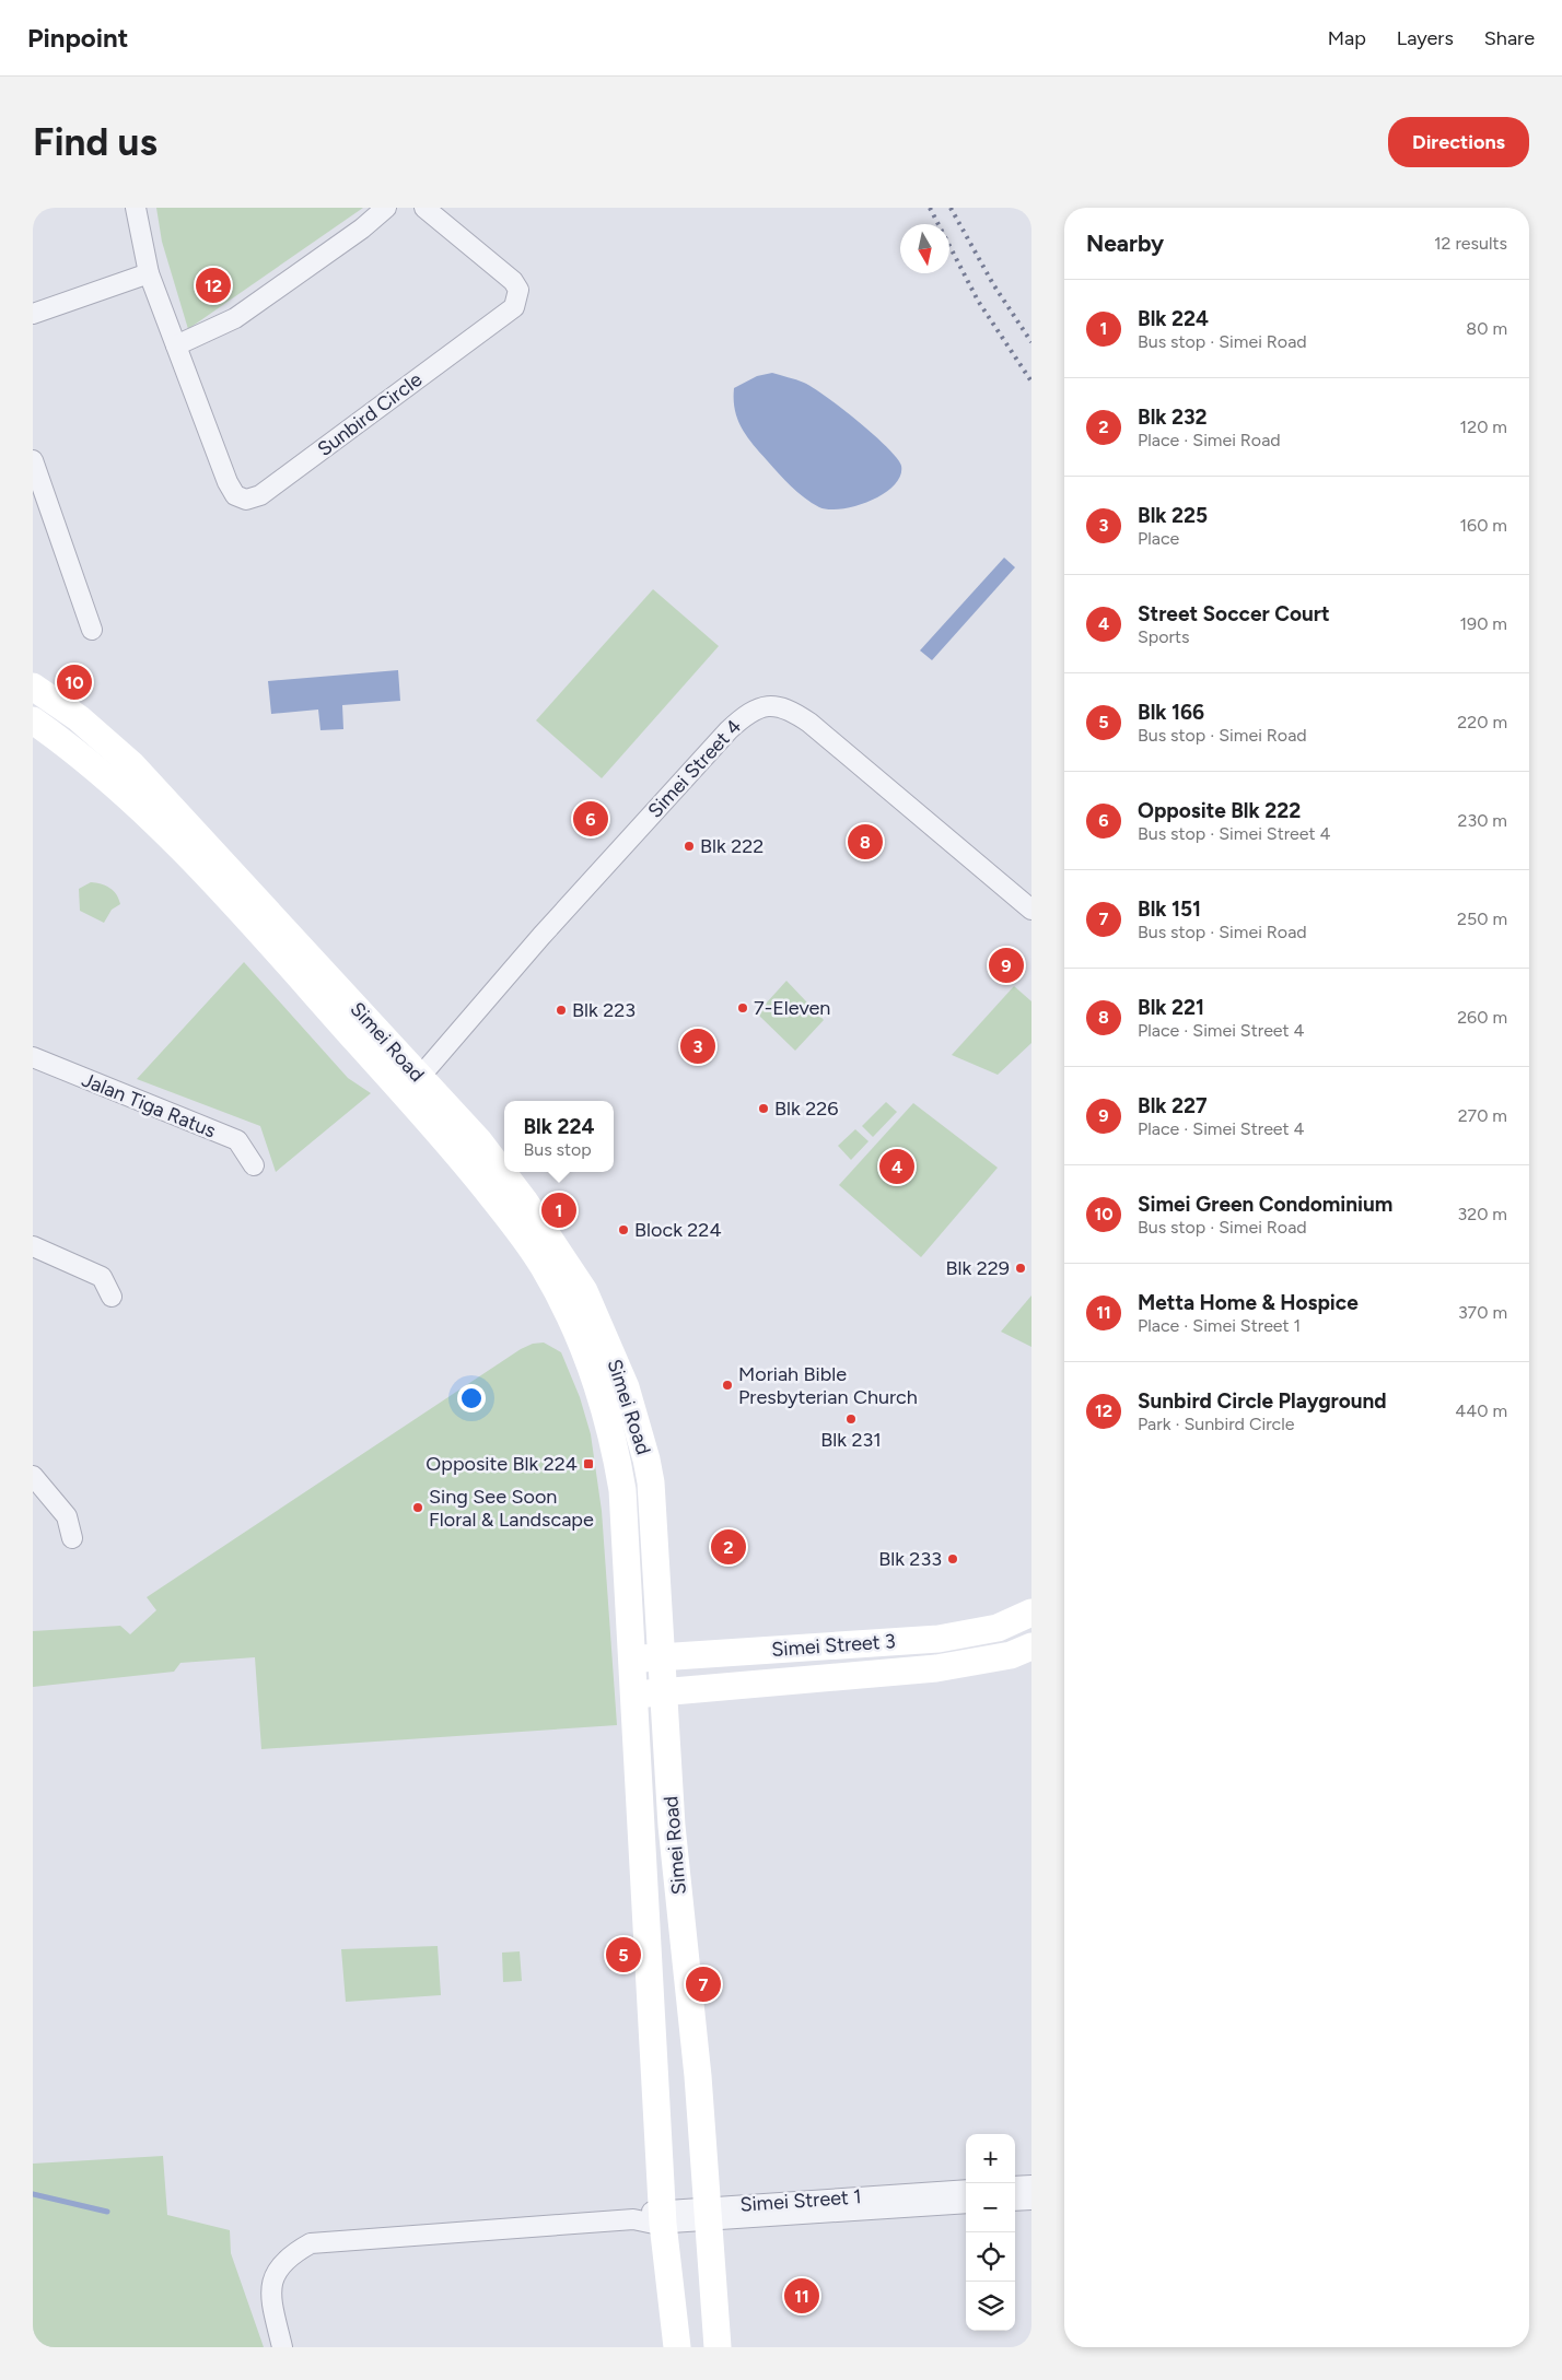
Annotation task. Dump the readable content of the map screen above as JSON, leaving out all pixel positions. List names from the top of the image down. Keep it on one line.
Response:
{"streets":{"main road":["Simei Road","Simei Street 3"],"street":["Sunbird Circle","Simei Street 4","Jalan Tiga Ratus","Simei Street 1"]},"crossings":[["Simei Street 4","Simei Road"],["Simei Road","Simei Street 3"],["Simei Road","Simei Street 1"]],"places":{"other":["Blk 222","7-Eleven","Blk 223","Blk 226","Block 224","Blk 229","Moriah Bible Presbyterian Church","Blk 231","Sing See Soon Floral & Landscape","Blk 233"],"transit":["Opposite Blk 224"]},"north":"bottom","page":{"header":"Pinpoint","nav":["Map","Layers","Share"],"buttons":"Directions","title":"Find us","heading":["Nearby","12 results"],"pins":["12","10","6","8","9","3","4","1","2","5","7","11"],"list":[{"mark":"1","name":"Blk 224","note":"Bus stop · Simei Road","value":"80 m"},{"mark":"2","name":"Blk 232","note":"Place · Simei Road","value":"120 m"},{"mark":"3","name":"Blk 225","note":"Place","value":"160 m"},{"mark":"4","name":"Street Soccer Court","note":"Sports","value":"190 m"},{"mark":"5","name":"Blk 166","note":"Bus stop · Simei Road","value":"220 m"},{"mark":"6","name":"Opposite Blk 222","note":"Bus stop · Simei Street 4","value":"230 m"},{"mark":"7","name":"Blk 151","note":"Bus stop · Simei Road","value":"250 m"},{"mark":"8","name":"Blk 221","note":"Place · Simei Street 4","value":"260 m"},{"mark":"9","name":"Blk 227","note":"Place · Simei Street 4","value":"270 m"},{"mark":"10","name":"Simei Green Condominium","note":"Bus stop · Simei Road","value":"320 m"},{"mark":"11","name":"Metta Home & Hospice","note":"Place · Simei Street 1","value":"370 m"},{"mark":"12","name":"Sunbird Circle Playground","note":"Park · Sunbird Circle","value":"440 m"}],"popup":["Blk 224","Bus stop"],"map_buttons":["+","−"]}}
